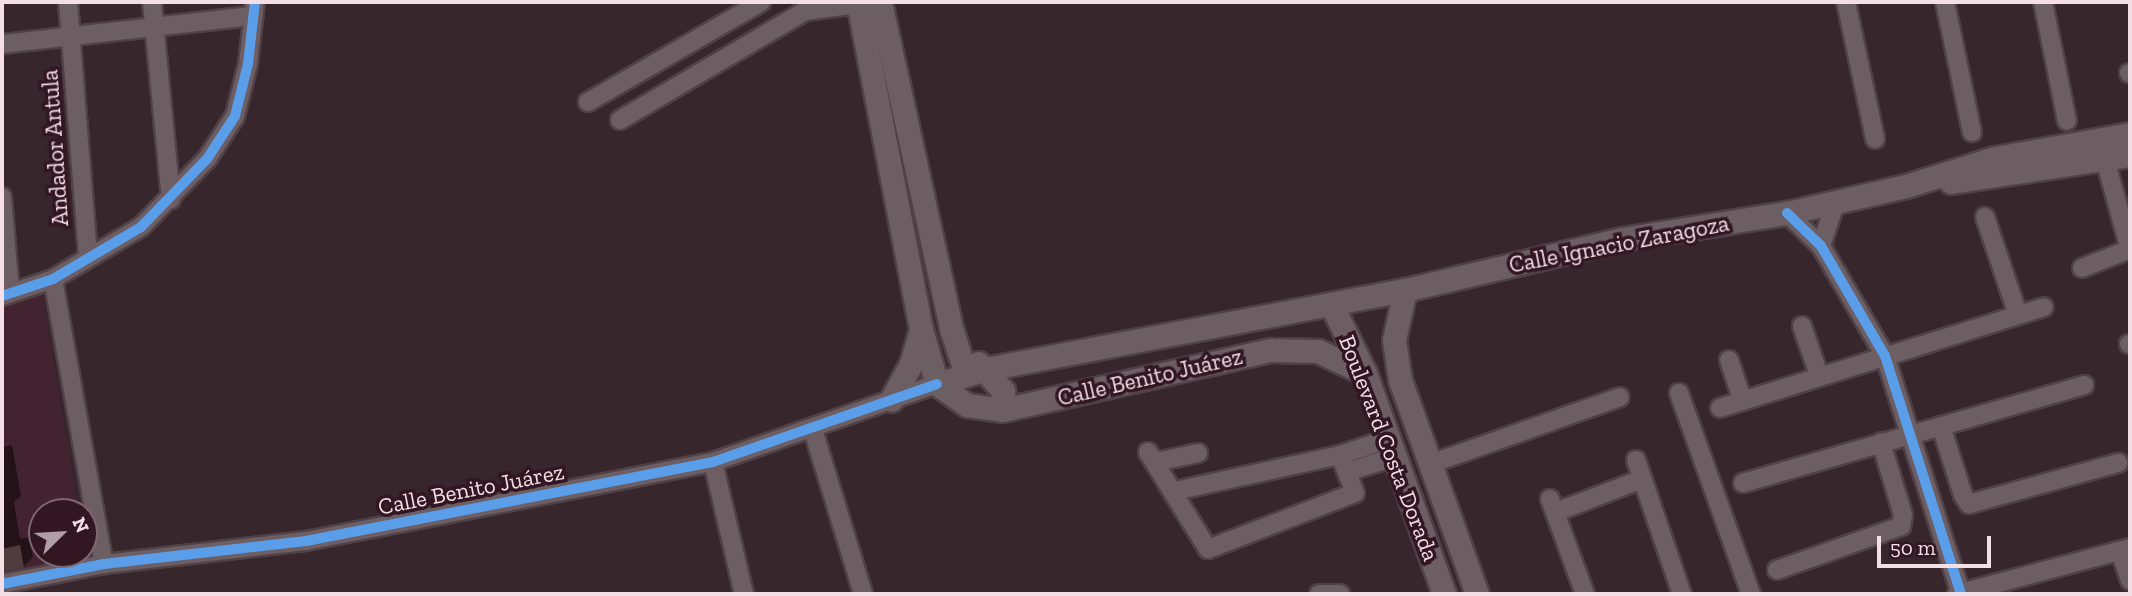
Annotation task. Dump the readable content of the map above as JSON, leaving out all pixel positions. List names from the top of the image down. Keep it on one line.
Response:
{"streets":{"main road":["Calle Ignacio Zaragoza","Calle Benito Juárez","Boulevard Costa Dorada"],"street":["Andador Antula"]},"crossings":[["Calle Ignacio Zaragoza","Calle Benito Juárez"],["Calle Ignacio Zaragoza","Boulevard Costa Dorada"],["Calle Benito Juárez","Boulevard Costa Dorada"]],"scale_bar":"50 m","north":"top right"}
